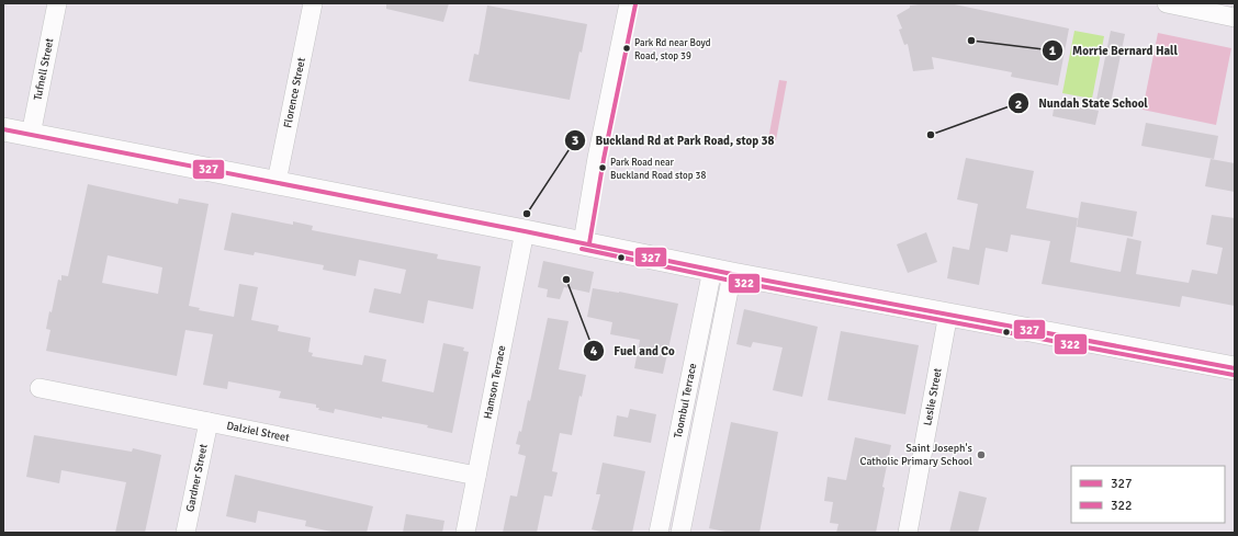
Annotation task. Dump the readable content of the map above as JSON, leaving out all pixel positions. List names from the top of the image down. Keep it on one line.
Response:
{"streets":{"street":["Tufnell Street","Florence Street","Hamson Terrace","Leslie Street","Toombul Terrace","Dalziel Street","Gardner Street"]},"crossings":[["Hamson Terrace","Dalziel Street"],["Dalziel Street","Gardner Street"]],"places":["Morrie Bernard Hall","Park Rd near Boyd Road, stop 39","Nundah State School","Park Road near Buckland Road stop 38","Buckland Rd at Park Road, stop 38","Fuel and Co","Saint Joseph's Catholic Primary School"],"lines":["transit line 322","transit line 327"],"legend":["327","322"]}
